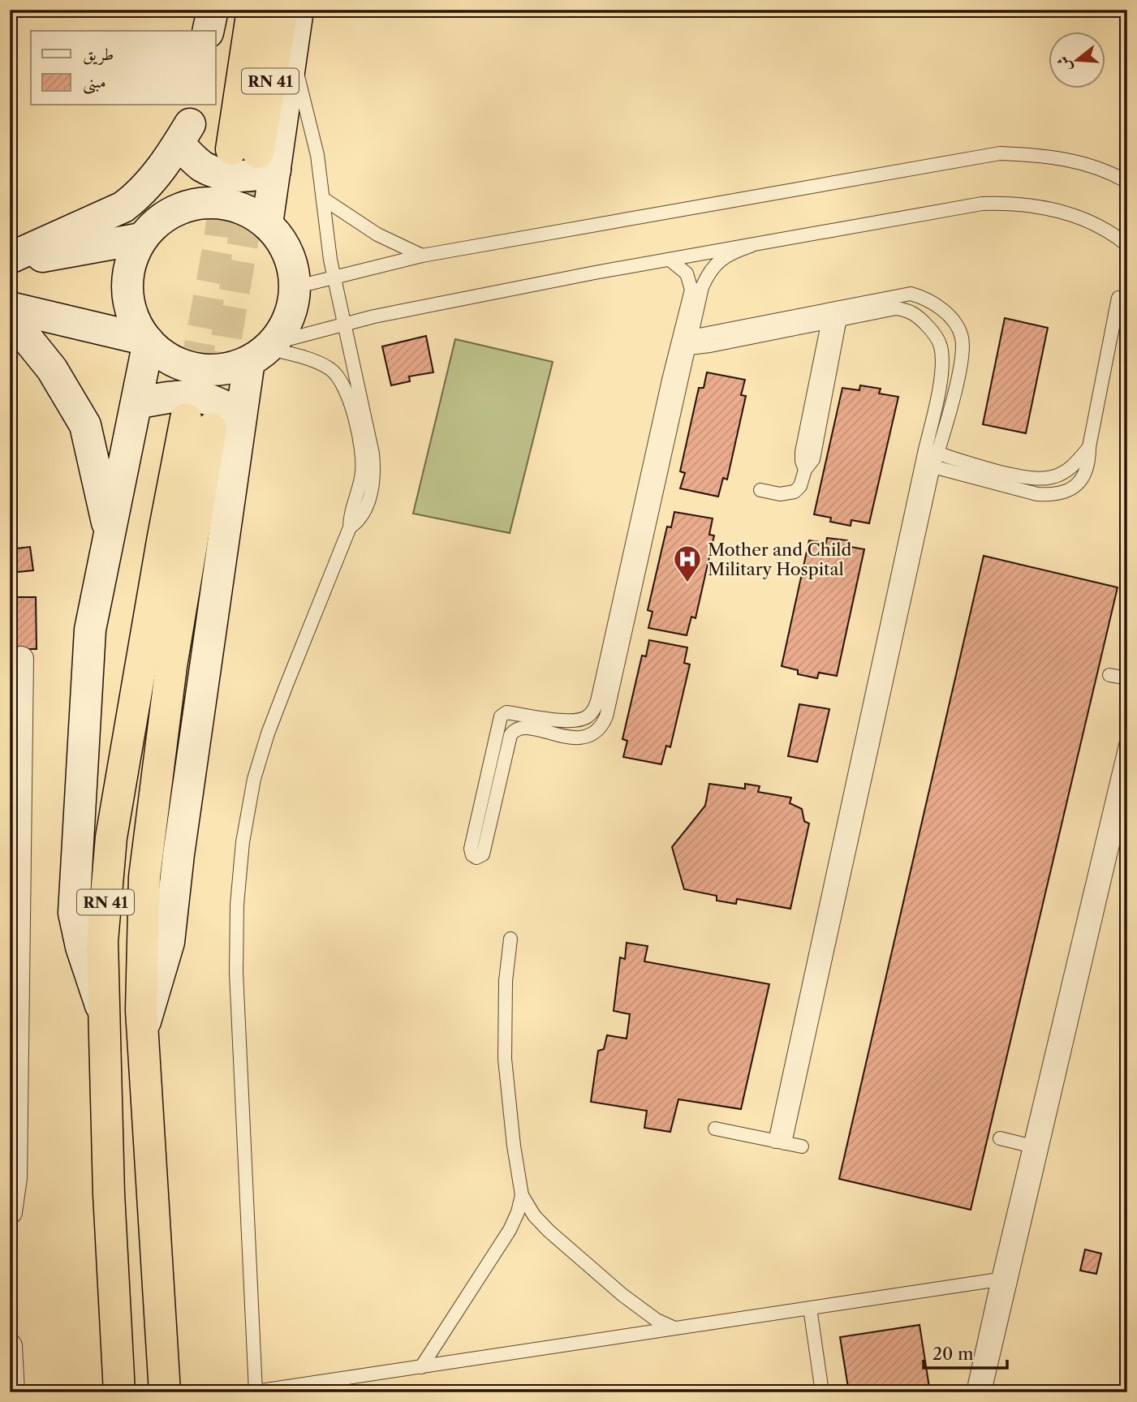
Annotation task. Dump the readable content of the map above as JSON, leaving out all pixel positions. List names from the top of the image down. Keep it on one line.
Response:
{"streets":{"highway":["RN 41"]},"places":{"hospital":["Mother and Child Military Hospital"]},"legend":["طريق","مبنى"],"scale_bar":"20 m","north":"left"}
